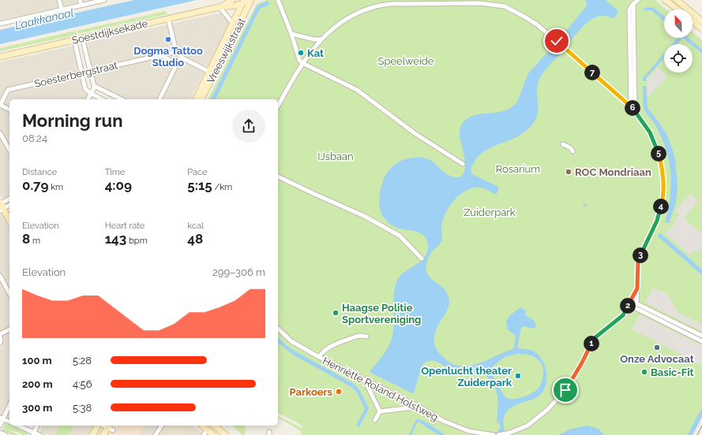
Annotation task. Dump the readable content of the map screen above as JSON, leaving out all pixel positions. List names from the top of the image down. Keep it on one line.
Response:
{"streets":{"main road":["Soestdijksekade","Vreeswijkstraat"],"street":["Soesterbergstraat","Henriëtte Roland Holstweg"]},"crossings":[["Soestdijksekade","Vreeswijkstraat"]],"water":["Laakkanaal"],"parks":["Speelweide","IJsbaan","Rosarium","Zuiderpark"],"places":["Dogma Tattoo Studio","Kat","ROC Mondriaan","Haagse Politie Sportvereniging","Onze Advocaat","Basic-Fit","Openlucht theater Zuiderpark","Parkoers"],"north":"top","page":{"pins":["7","6","5","4","3","2","1"],"heading":["Morning run","08:24"],"stats":[["Distance","0.79 km"],["Time","4:09"],["Pace","5:15 /km"],["Elevation","8 m"],["Heart rate","143 bpm"],["kcal","48"]],"chart":["Elevation","299–306 m"],"list":[{"name":"100 m","note":"5:28"},{"name":"200 m","note":"4:56"},{"name":"300 m","note":"5:38"}]}}
